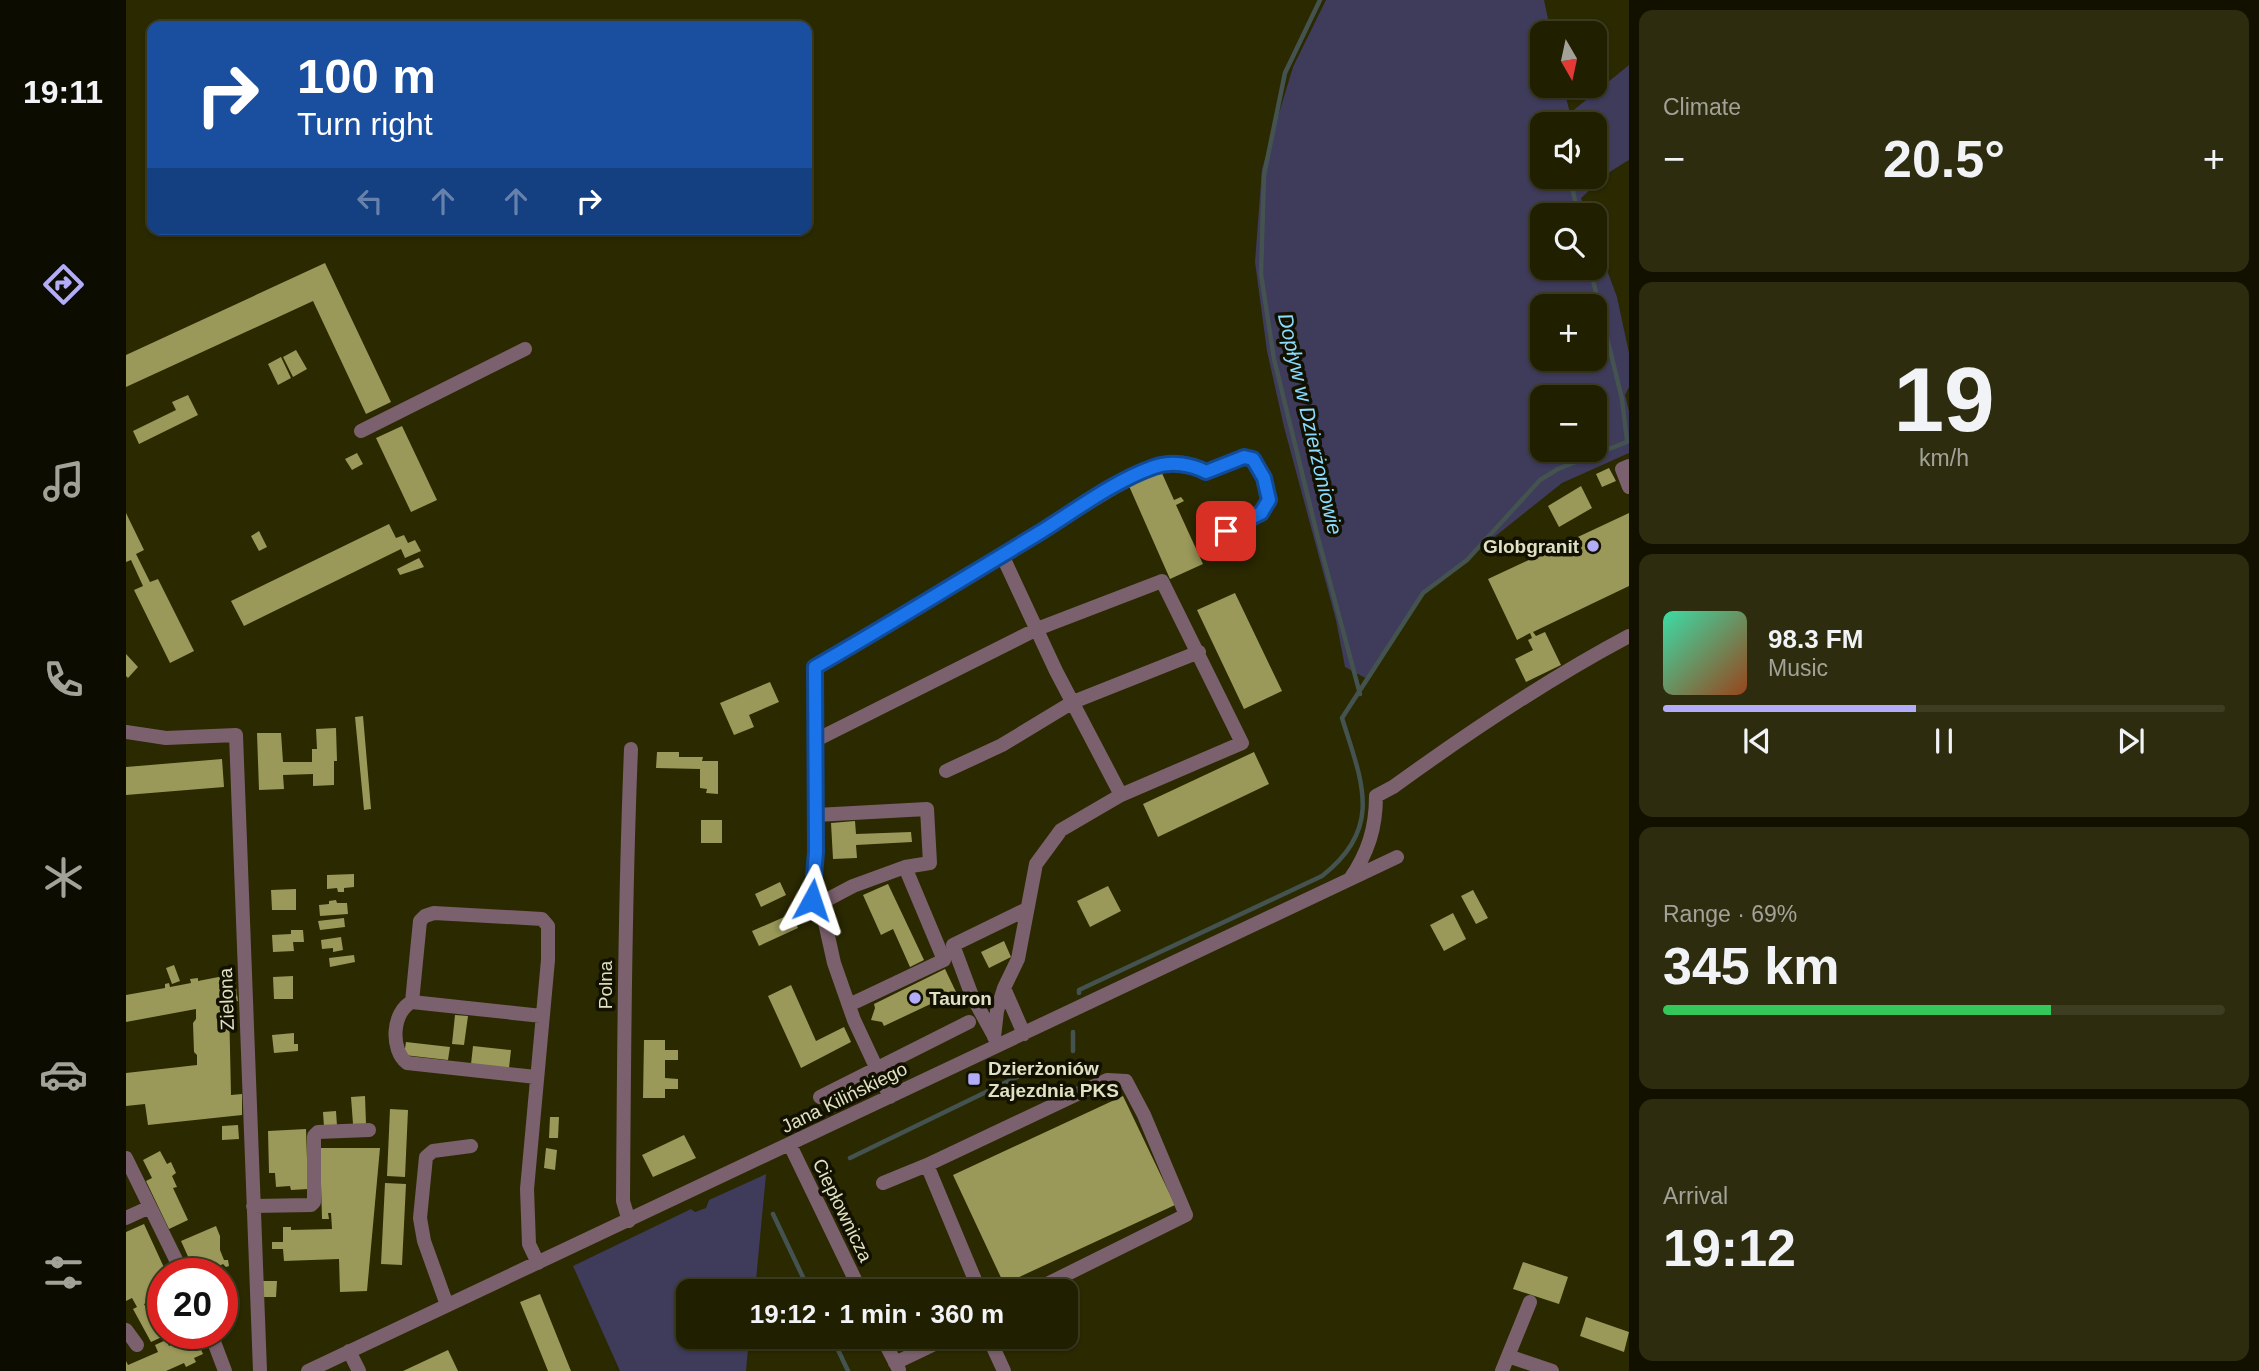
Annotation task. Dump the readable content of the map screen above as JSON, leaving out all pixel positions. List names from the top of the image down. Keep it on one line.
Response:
{"streets":{"street":["Polna","Zielona","Jana Kilińskiego","Ciepłownicza"]},"crossings":[["Polna","Jana Kilińskiego"],["Jana Kilińskiego","Ciepłownicza"]],"water":["Dopływ w Dzierżoniowie"],"places":{"other":["Globgranit","Tauron"],"transit":["Dzierżoniów Zajezdnia PKS"]},"north":"bottom","page":{"tabs":"19:11","tile":["Climate",["19","km/h"],["Range · 69%","345 km"],["Arrival","19:12"]],"map_buttons":["+","−"],"turn":["100 m","Turn right"],"heat":["−","20.5°","+"],"song":["98.3 FM","Music"],"limit":"20","trip":"19:12 · 1 min · 360 m"}}
